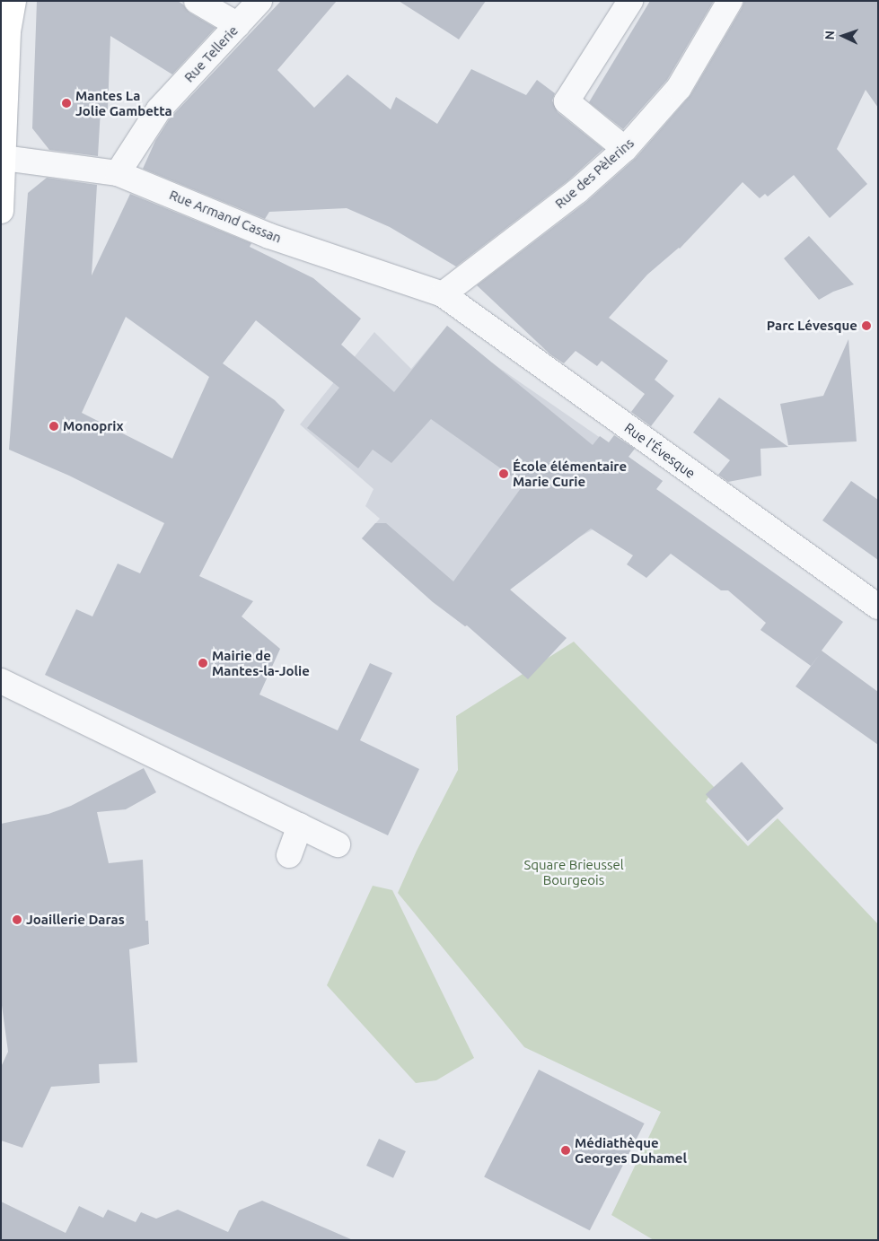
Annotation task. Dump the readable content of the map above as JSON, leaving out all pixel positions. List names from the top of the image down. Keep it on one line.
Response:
{"streets":{"street":["Rue Tellerie","Rue des Pèlerins","Rue Armand Cassan","Rue l'Évesque"]},"crossings":[["Rue Tellerie","Rue Armand Cassan"],["Rue des Pèlerins","Rue Armand Cassan"],["Rue des Pèlerins","Rue l'Évesque"],["Rue Armand Cassan","Rue l'Évesque"]],"parks":["Square Brieussel Bourgeois"],"places":["Mantes La Jolie Gambetta","Parc Lévesque","Monoprix","École élémentaire Marie Curie","Mairie de Mantes-la-Jolie","Joaillerie Daras","Médiathèque Georges Duhamel"],"north":"left"}
